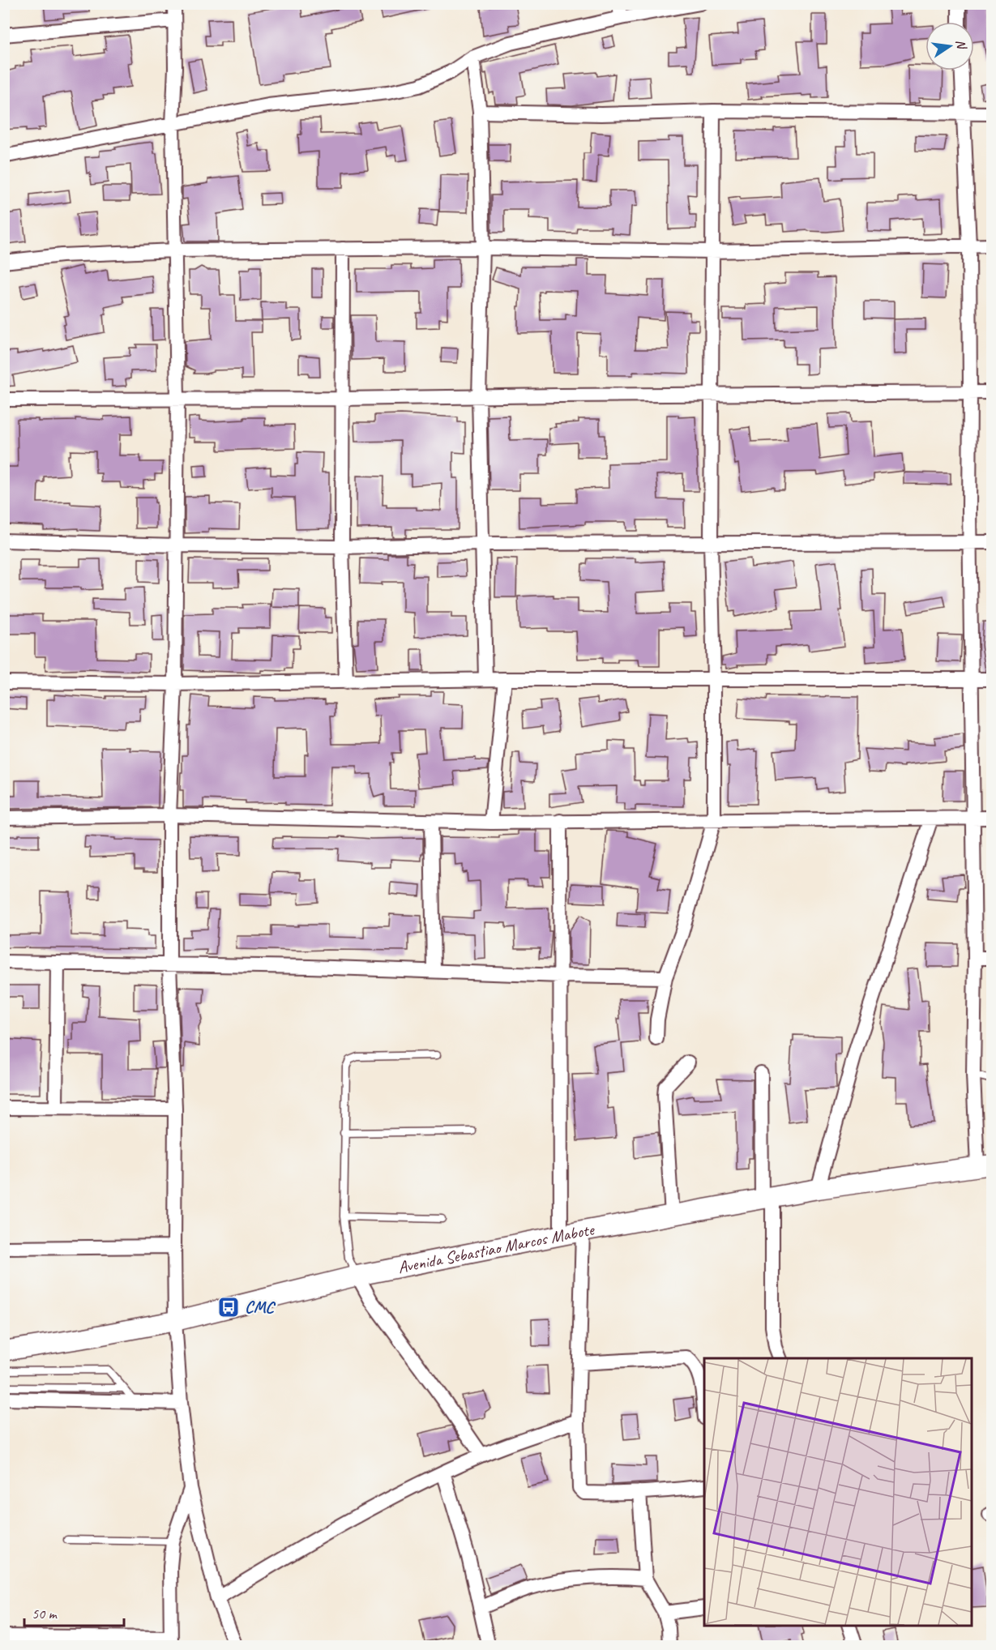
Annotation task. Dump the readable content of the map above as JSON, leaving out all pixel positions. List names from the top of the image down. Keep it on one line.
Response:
{"streets":{"main road":["Avenida Sebastiao Marcos Mabote"]},"places":{"bus stop":["CMC"]},"scale_bar":"50 m","north":"right"}
